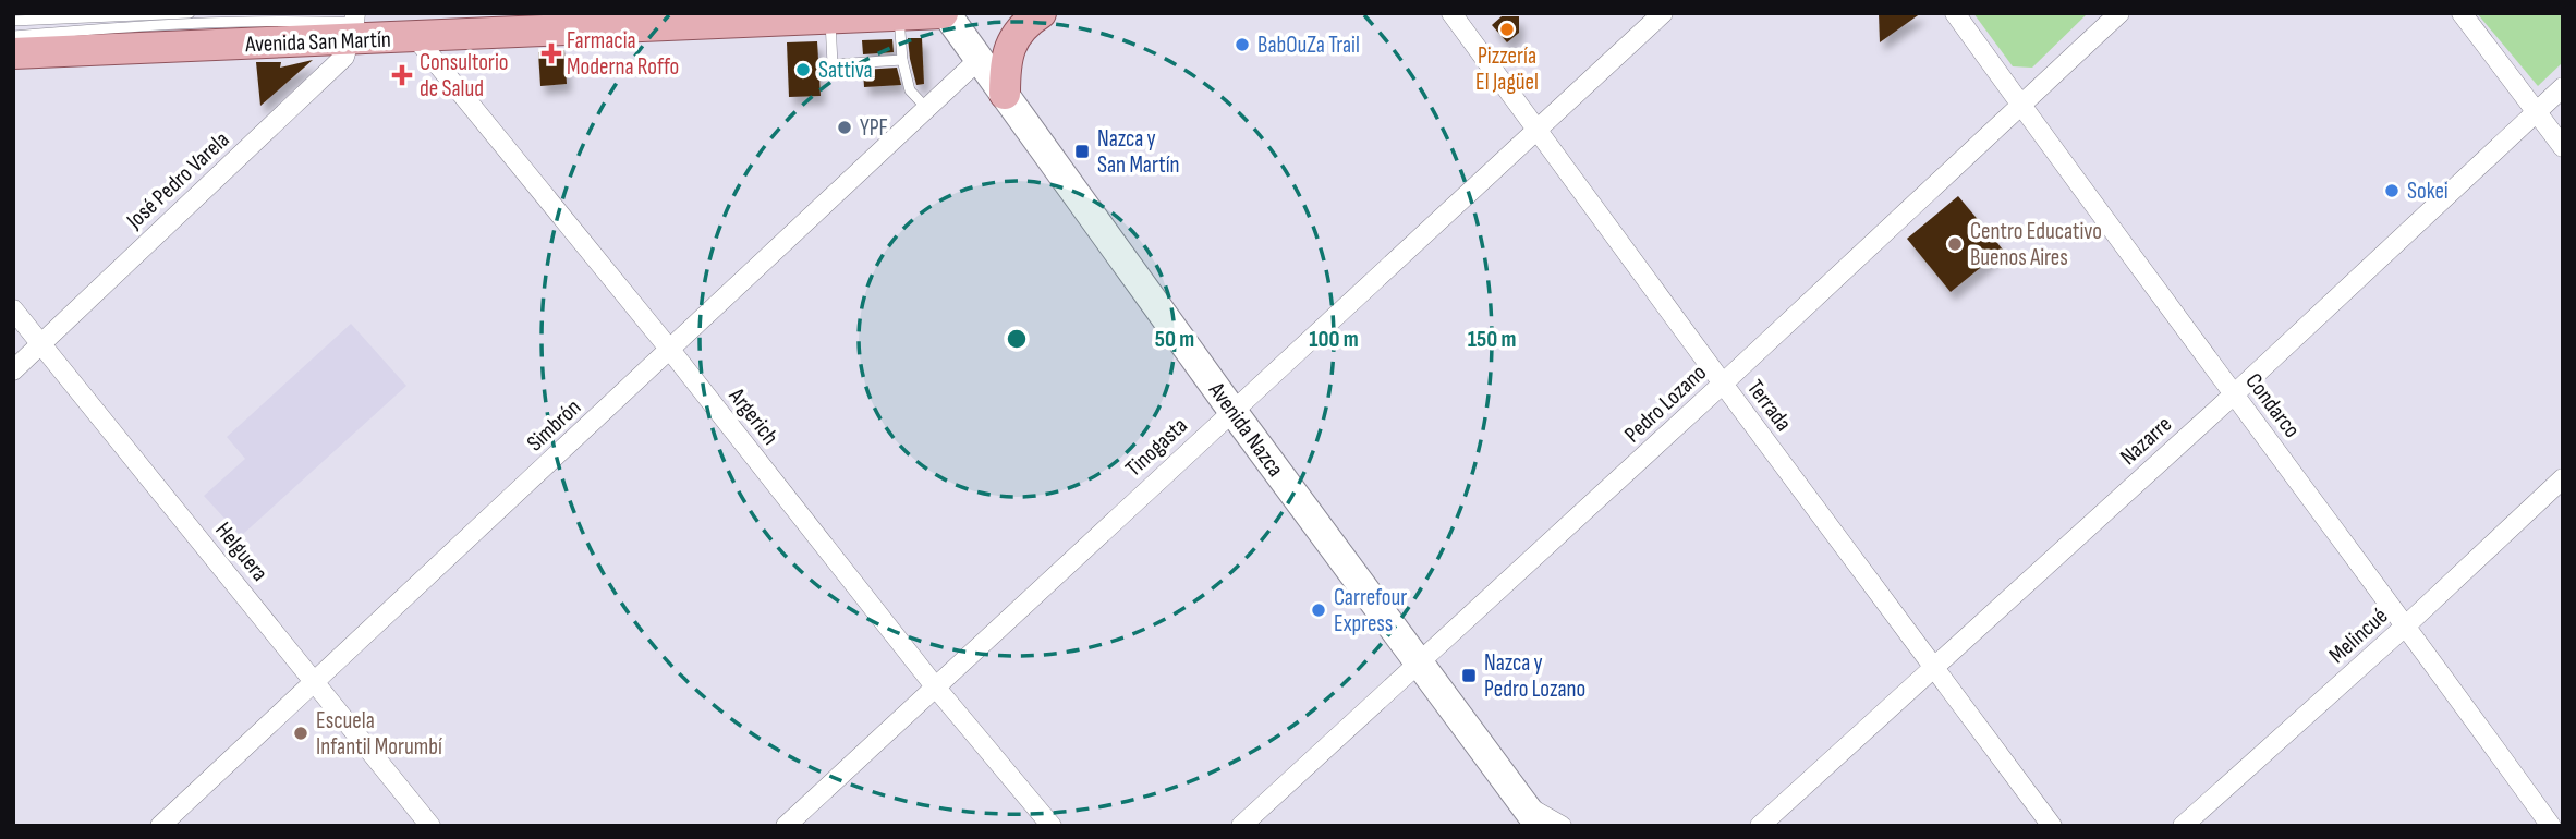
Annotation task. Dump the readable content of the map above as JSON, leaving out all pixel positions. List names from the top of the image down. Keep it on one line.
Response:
{"streets":{"main road":["Avenida San Martín","Avenida Nazca"],"street":["José Pedro Varela","Pedro Lozano","Terrada","Condarco","Argerich","Simbrón","Nazarre","Tinogasta","Helguera","Melincué"]},"crossings":[["Avenida San Martín","José Pedro Varela"],["Avenida San Martín","Argerich"],["Avenida San Martín","Avenida Nazca"],["José Pedro Varela","Helguera"],["Pedro Lozano","Terrada"],["Pedro Lozano","Condarco"],["Pedro Lozano","Avenida Nazca"],["Terrada","Nazarre"],["Terrada","Tinogasta"],["Condarco","Nazarre"],["Condarco","Melincué"],["Argerich","Simbrón"],["Argerich","Tinogasta"],["Simbrón","Avenida Nazca"],["Simbrón","Helguera"],["Avenida Nazca","Tinogasta"]],"places":{"other":["Pizzería El Jagüel","BabOuZa Trail","Sattiva","YPF","Sokei","Centro Educativo Buenos Aires","Carrefour Express","Escuela Infantil Morumbí"],"health":["Farmacia Moderna Roffo","Consultorio de Salud"],"transit":["Nazca y San Martín","Nazca y Pedro Lozano"]},"rings":["50 m","100 m","150 m"]}
